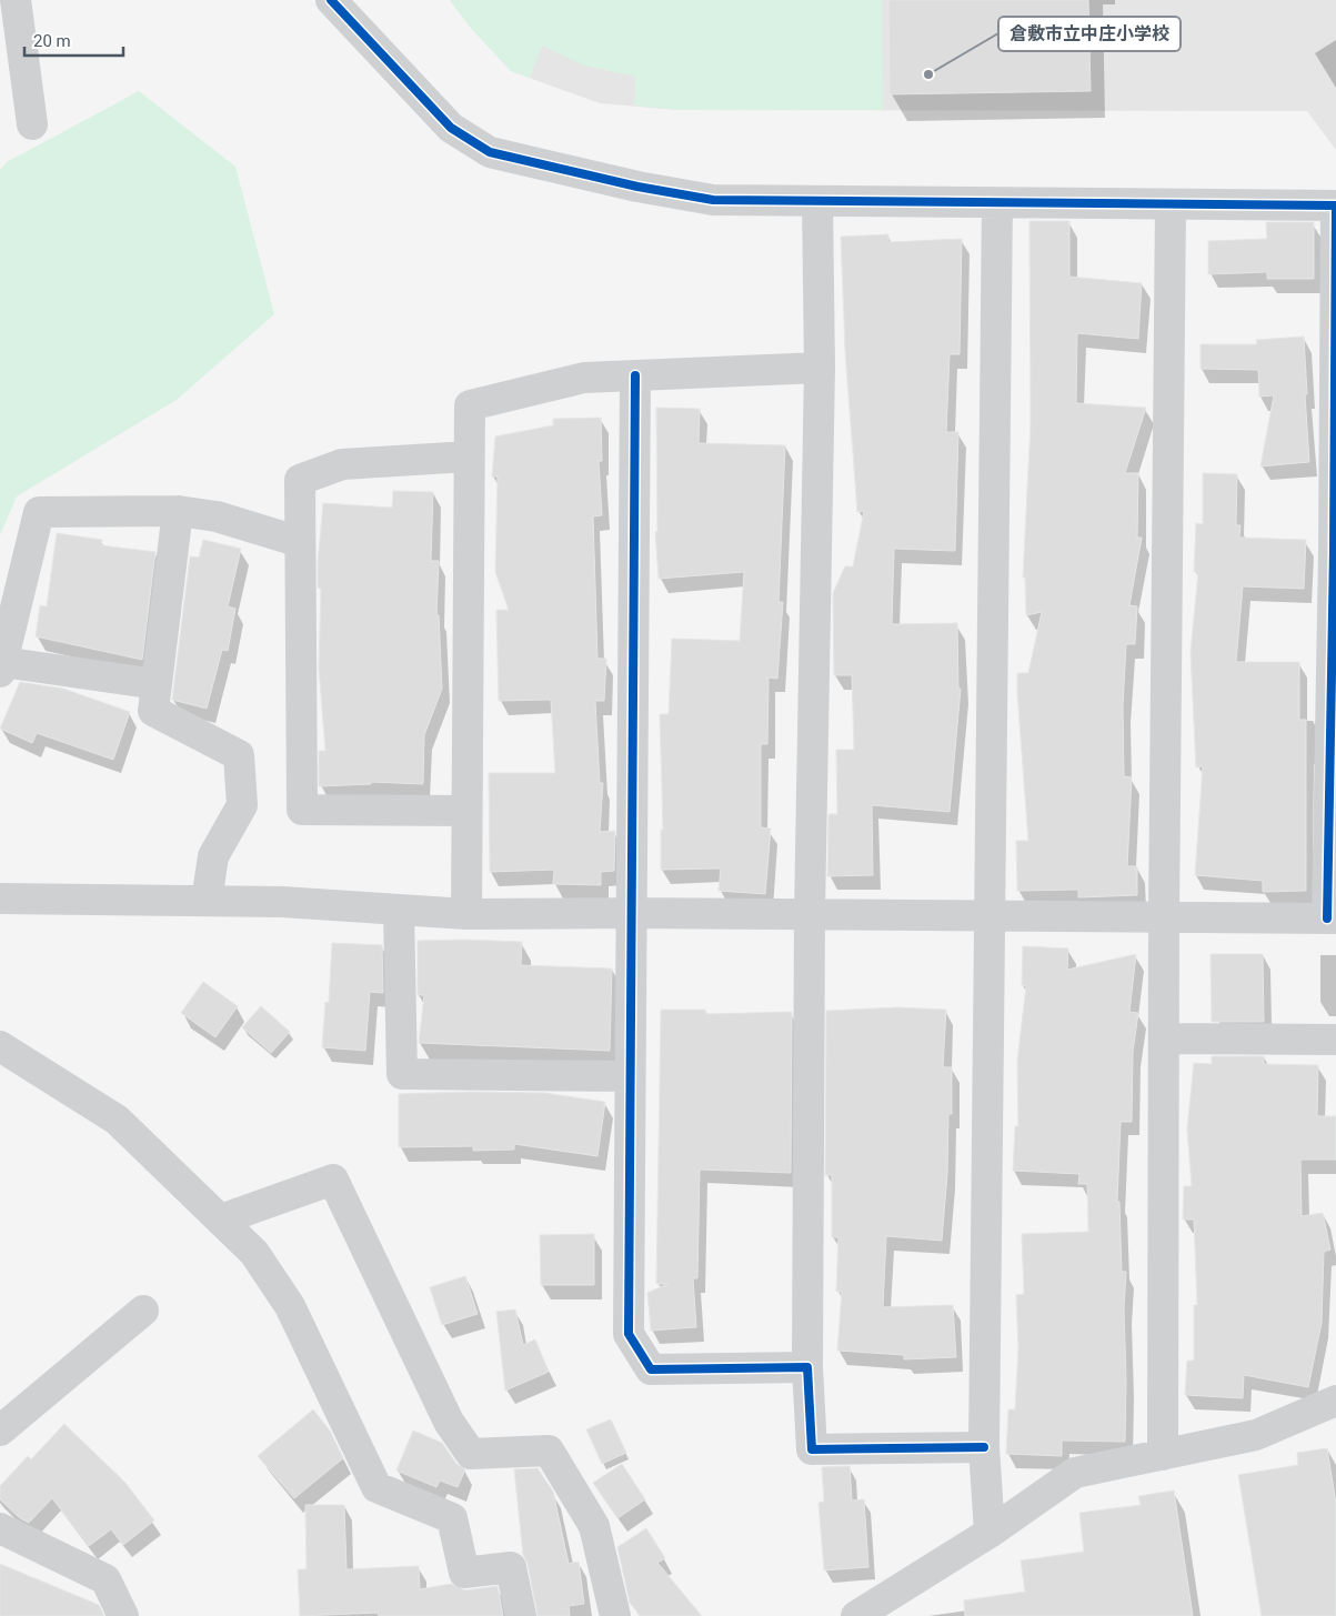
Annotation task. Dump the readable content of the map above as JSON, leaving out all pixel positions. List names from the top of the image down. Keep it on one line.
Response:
{"places":["倉敷市立中庄小学校"],"scale_bar":"20 m"}
